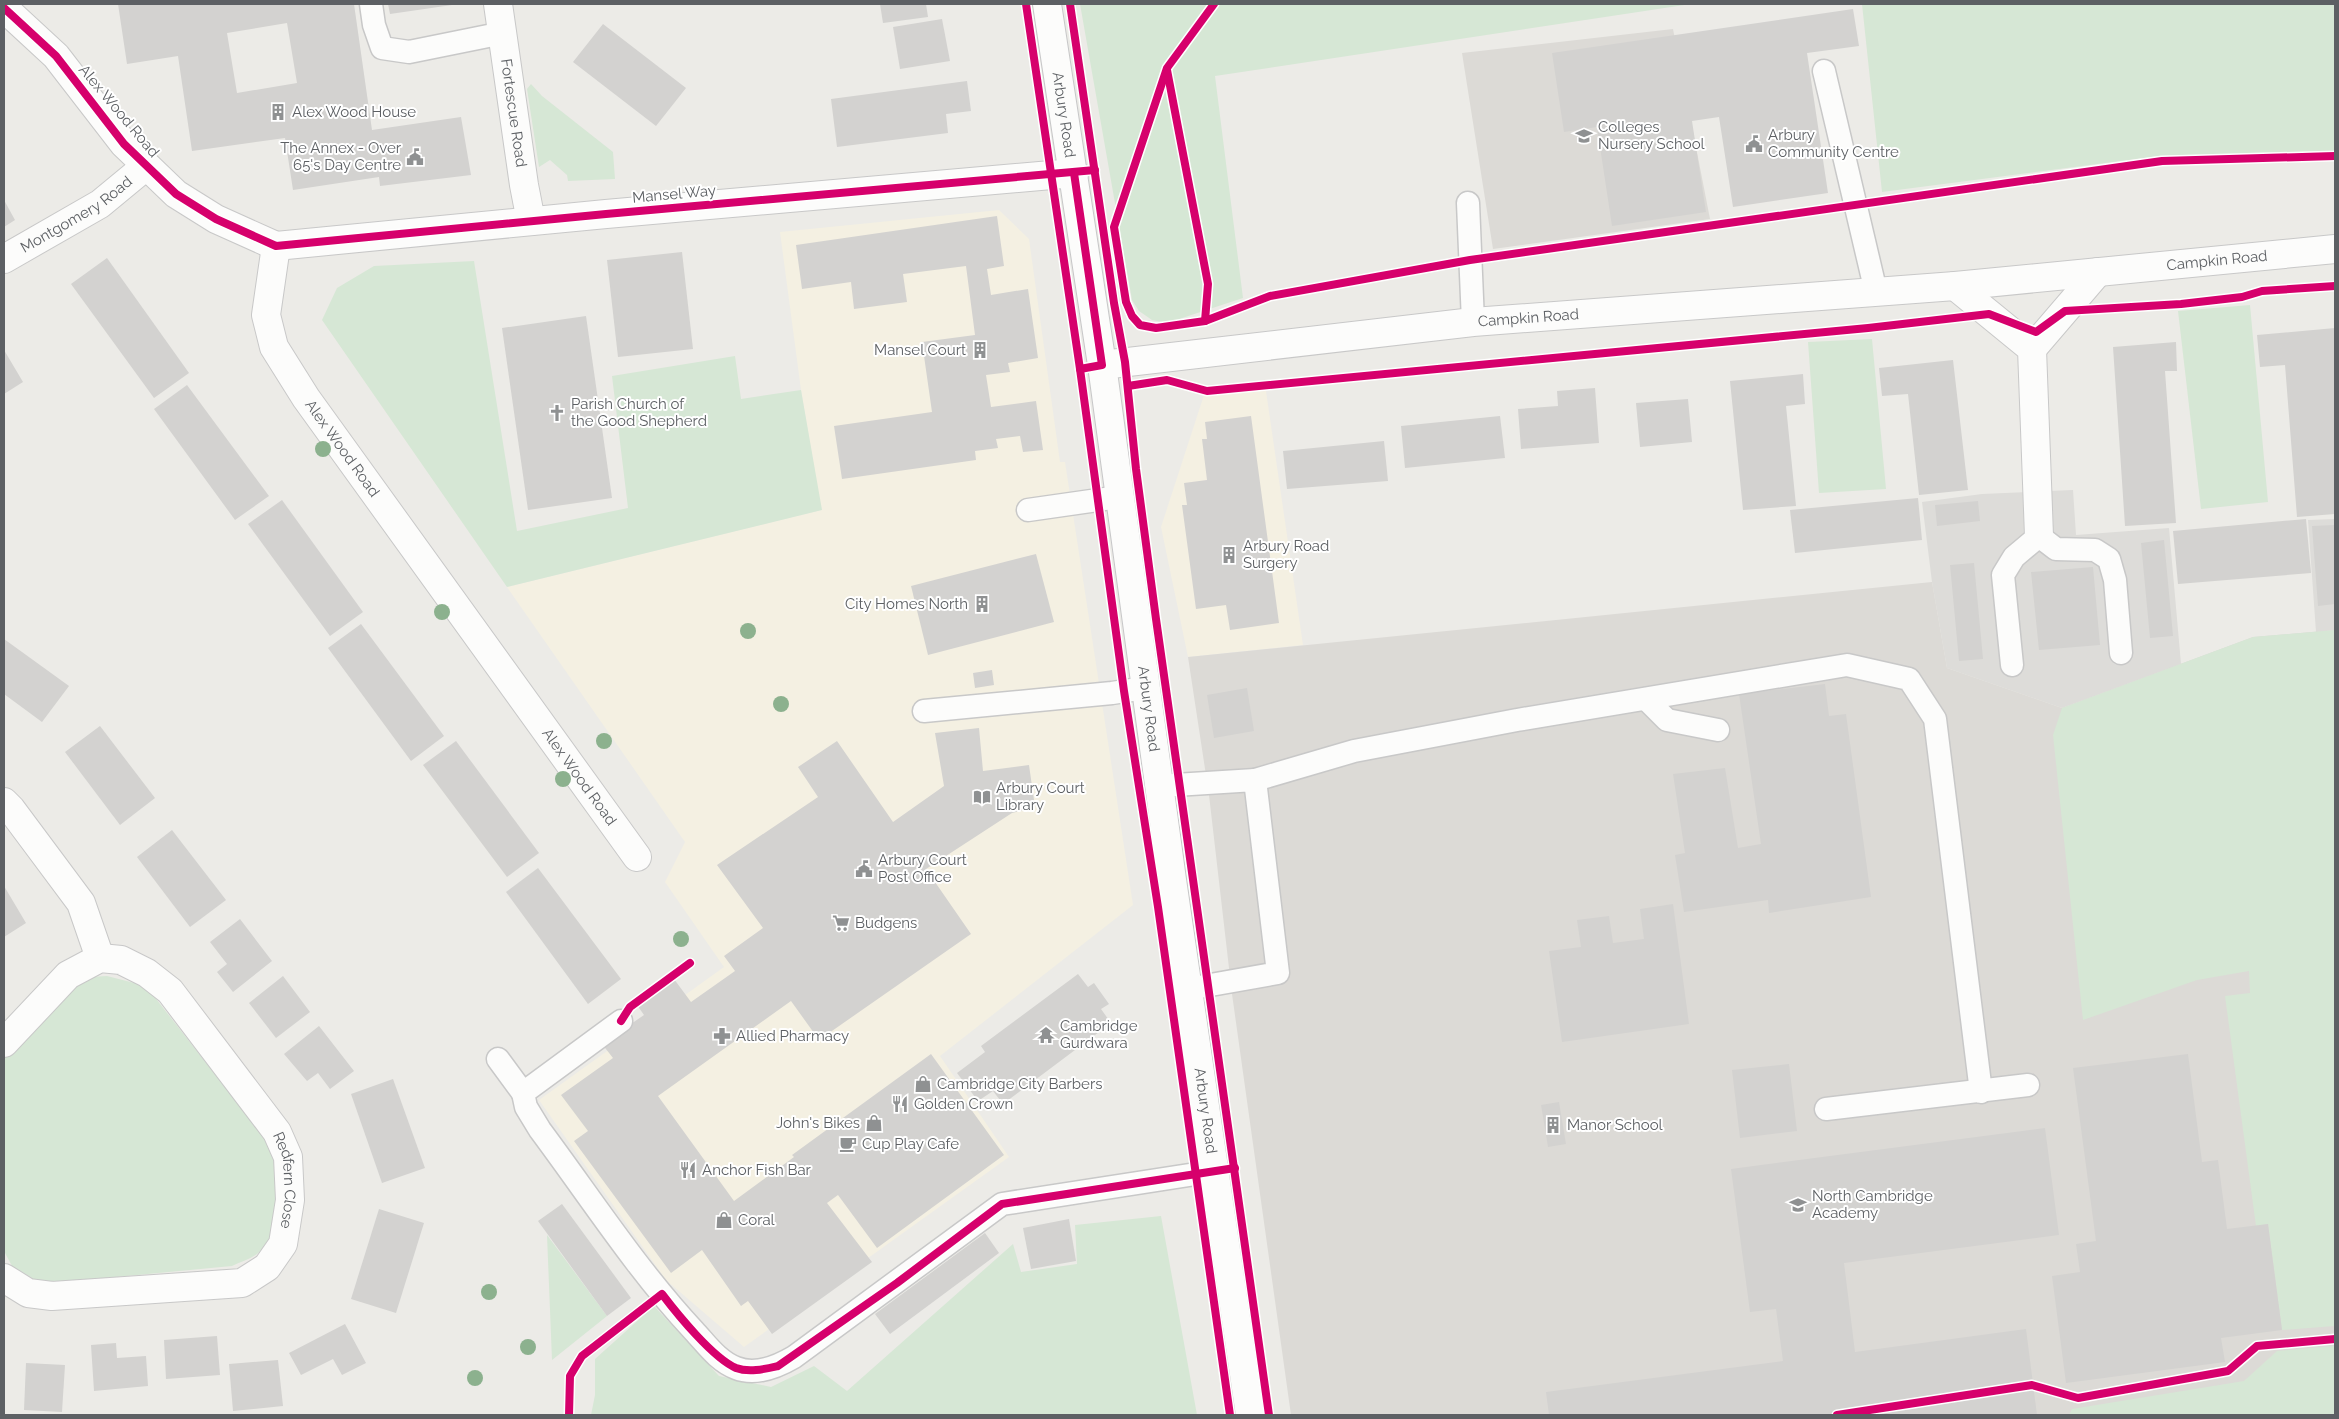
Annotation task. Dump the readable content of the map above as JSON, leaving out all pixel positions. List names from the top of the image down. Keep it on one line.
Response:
{"streets":{"street":["Alex Wood Road","Fortescue Road","Arbury Road","Mansel Way","Montgomery Road","Campkin Road","Redfern Close"]},"crossings":[["Alex Wood Road","Mansel Way"],["Alex Wood Road","Montgomery Road"],["Fortescue Road","Mansel Way"],["Arbury Road","Mansel Way"],["Arbury Road","Campkin Road"]],"places":{"building":["Alex Wood House","Mansel Court","Arbury Road Surgery","City Homes North","Manor School"],"school or university":["Colleges Nursery School","North Cambridge Academy"],"public building":["Arbury Community Centre","The Annex - Over 65's Day Centre","Arbury Court Post Office"],"church":["Parish Church of the Good Shepherd"],"library":["Arbury Court Library"],"supermarket":["Budgens"],"temple":["Cambridge Gurdwara"],"pharmacy":["Allied Pharmacy"],"shop":["Cambridge City Barbers","John's Bikes","Coral"],"restaurant":["Golden Crown","Anchor Fish Bar"],"cafe":["Cup Play Cafe"]}}
